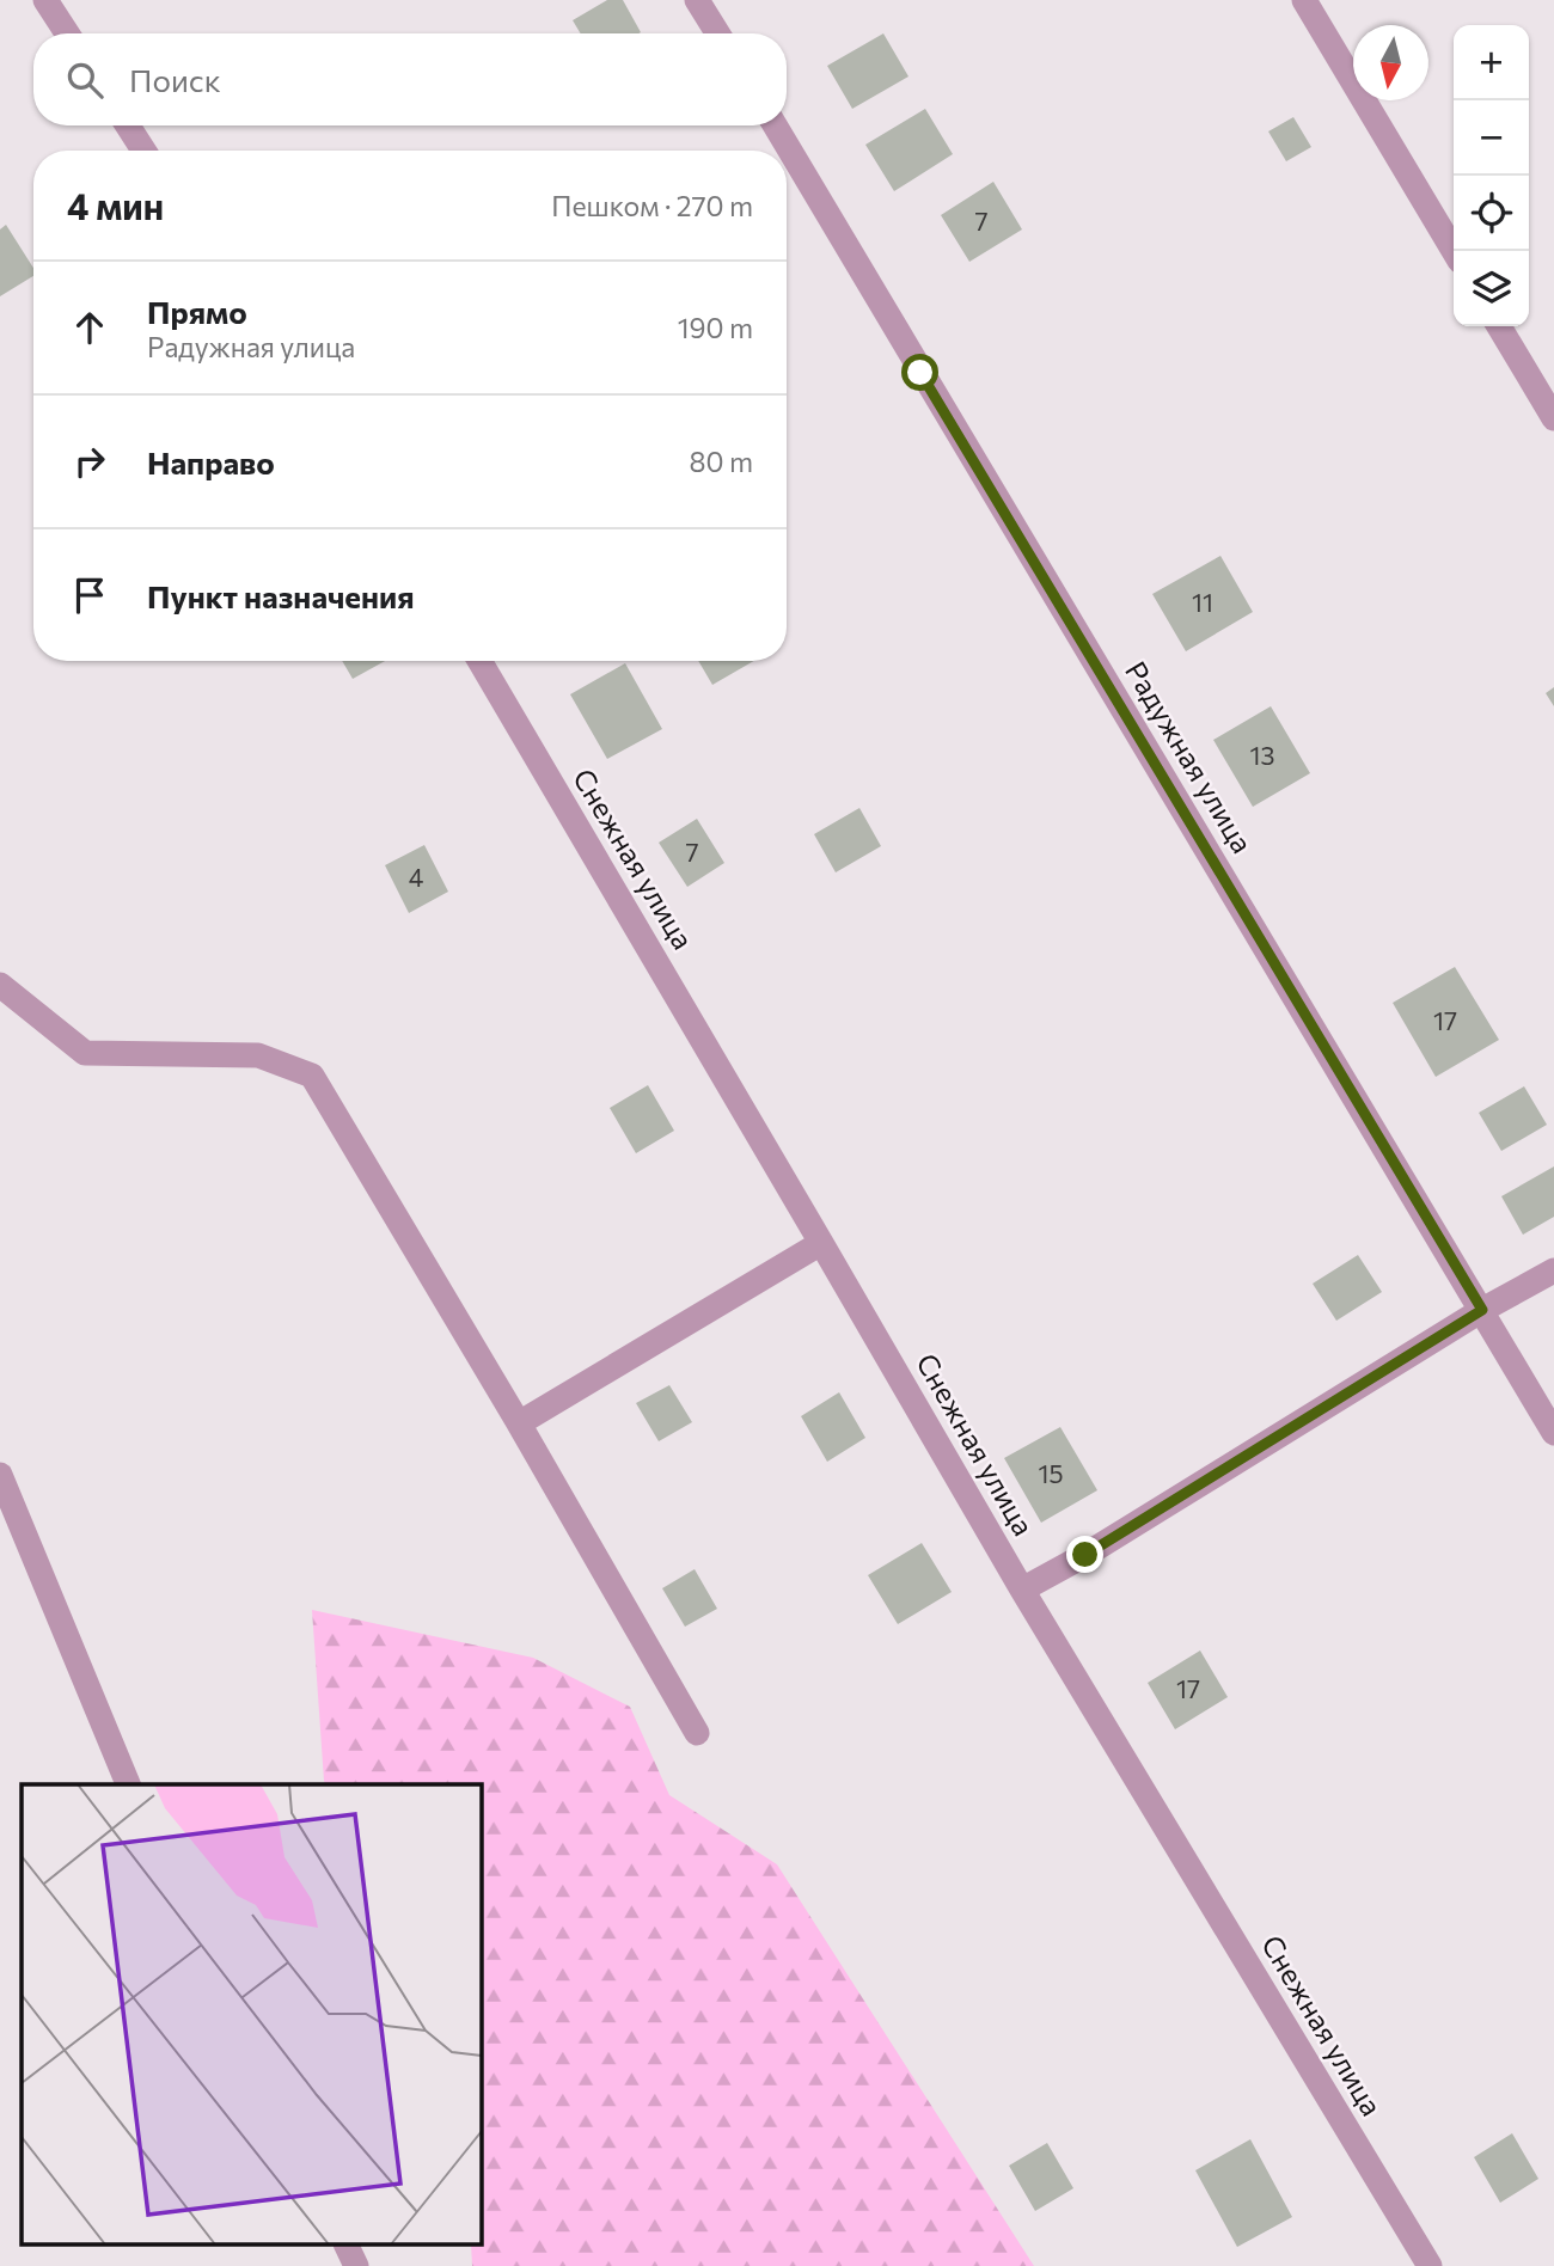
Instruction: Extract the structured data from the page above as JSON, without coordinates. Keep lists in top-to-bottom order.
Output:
{
  "streets": {
    "street": ["Радужная улица", "Снежная улица"]
  },
  "house_numbers": [
    "7",
    "11",
    "13",
    "7",
    "4",
    "17",
    "15",
    "17"
  ],
  "north": "bottom",
  "page": {
    "map_buttons": ["+", "−"],
    "search": "Поиск",
    "heading": ["4 мин", "Пешком · 270 m"],
    "list": [
      ["Прямо", "Радужная улица", "190 m"],
      ["Направо", "80 m"],
      "Пункт назначения"
    ]
  }
}
